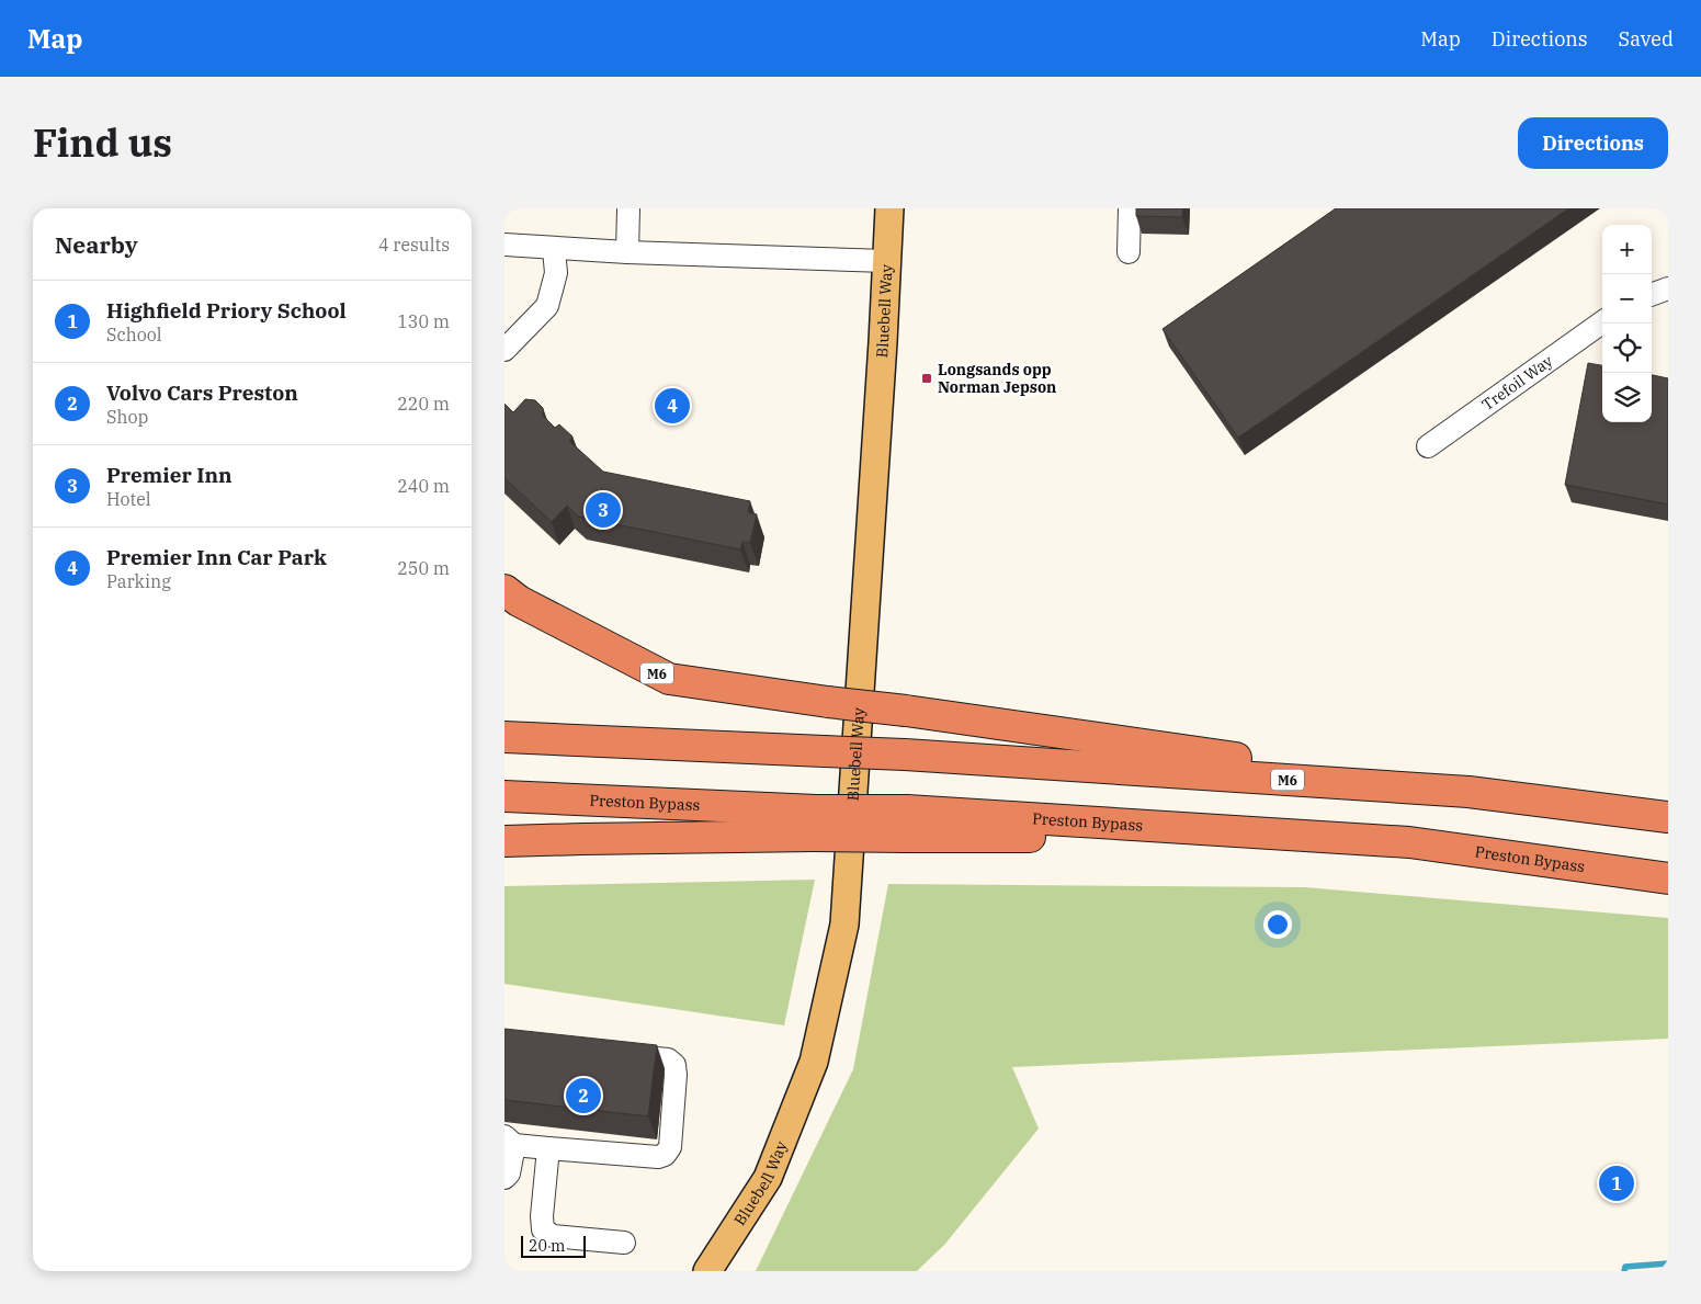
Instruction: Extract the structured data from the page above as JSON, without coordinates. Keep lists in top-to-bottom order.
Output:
{
  "streets": {
    "highway": ["M6", "Preston Bypass"],
    "main road": ["Bluebell Way"],
    "street": ["Trefoil Way"]
  },
  "places": {
    "transit": ["Longsands opp Norman Jepson"]
  },
  "scale_bar": "20 m",
  "page": {
    "header": "Map",
    "nav": ["Map", "Directions", "Saved"],
    "title": "Find us",
    "buttons": "Directions",
    "heading": ["Nearby", "4 results"],
    "map_buttons": ["+", "−"],
    "list": [
      {
        "mark": "1",
        "name": "Highfield Priory School",
        "note": "School",
        "value": "130 m"
      },
      {
        "mark": "2",
        "name": "Volvo Cars Preston",
        "note": "Shop",
        "value": "220 m"
      },
      {
        "mark": "3",
        "name": "Premier Inn",
        "note": "Hotel",
        "value": "240 m"
      },
      {
        "mark": "4",
        "name": "Premier Inn Car Park",
        "note": "Parking",
        "value": "250 m"
      }
    ],
    "pins": [
      "4",
      "3",
      "2",
      "1"
    ],
    "scale": "20 m"
  }
}
